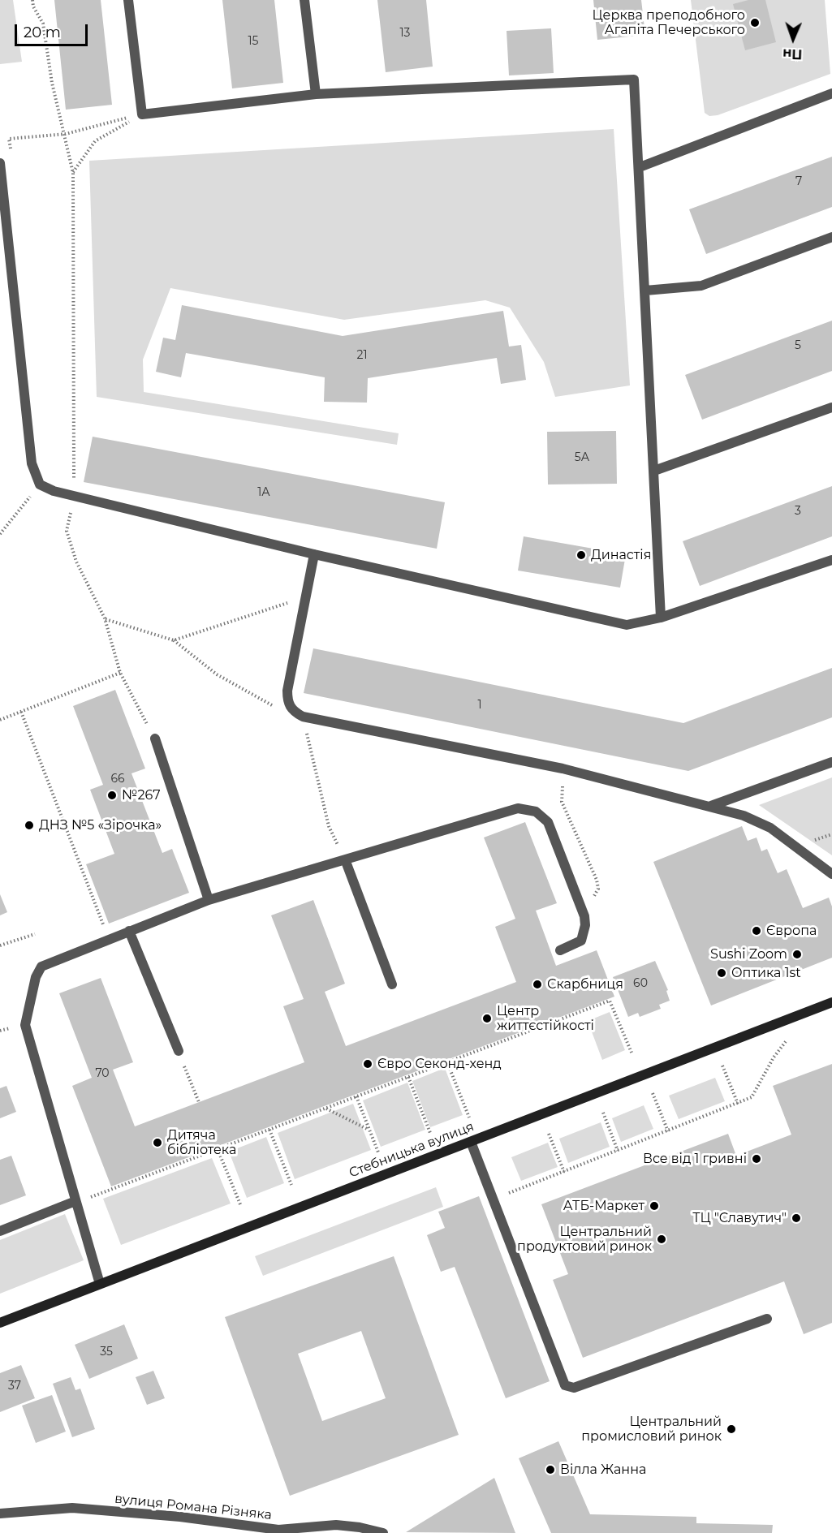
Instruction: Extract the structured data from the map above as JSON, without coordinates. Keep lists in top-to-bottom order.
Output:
{
  "streets": {
    "street": ["Стебницька вулиця"],
    "lane": ["вулиця Романа Різняка"]
  },
  "places": [
    "Церква преподобного Агапіта Печерського",
    "Династія",
    "№267",
    "ДНЗ №5 «Зірочка»",
    "Європа",
    "Sushi Zoom",
    "Оптика 1st",
    "Скарбниця",
    "Центр життєстійкості",
    "Євро Секонд-хенд",
    "Дитяча бібліотека",
    "Все від 1 гривні",
    "АТБ-Маркет",
    "ТЦ \"Славутич\"",
    "Центральний продуктовий ринок",
    "Центральний промисловий ринок",
    "Вілла Жанна"
  ],
  "house_numbers": [
    "13",
    "15",
    "7",
    "5",
    "21",
    "5А",
    "1А",
    "3",
    "1",
    "66",
    "60",
    "70",
    "35",
    "37"
  ],
  "scale_bar": "20 m",
  "north": "bottom"
}
